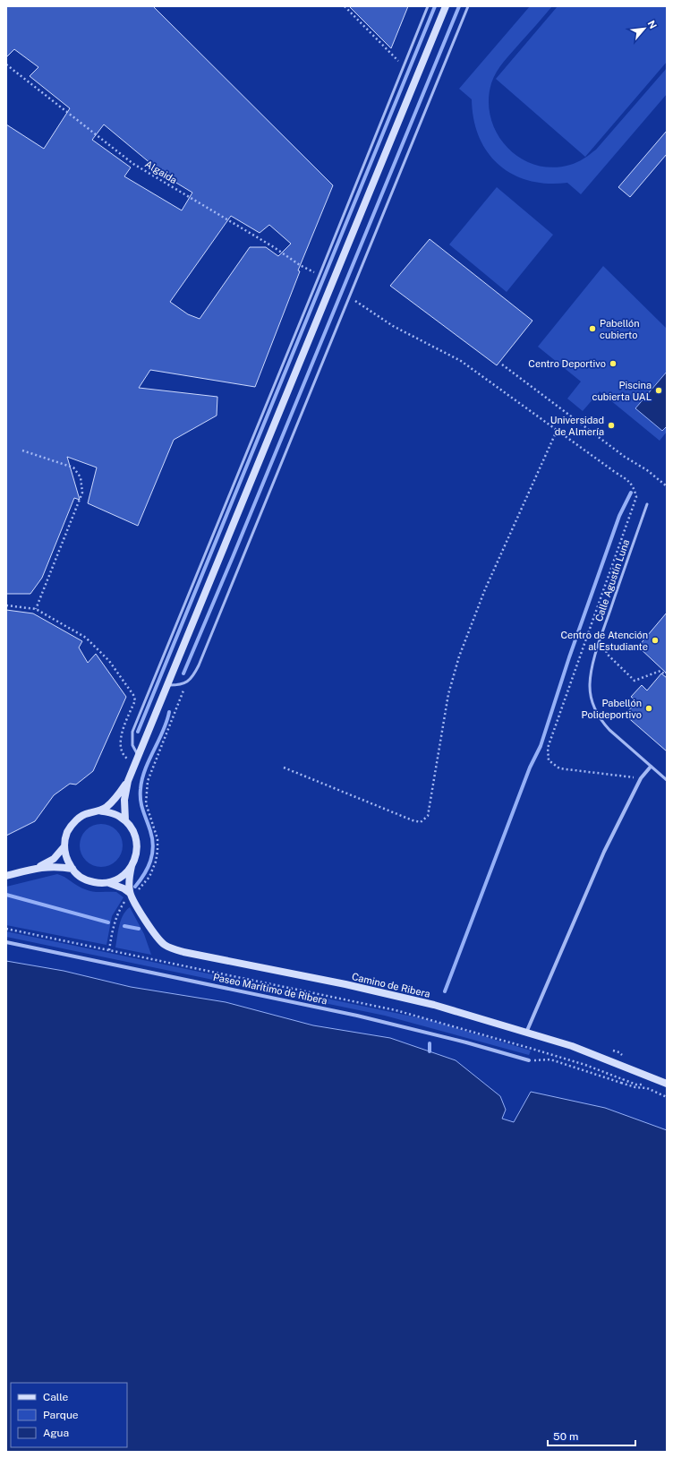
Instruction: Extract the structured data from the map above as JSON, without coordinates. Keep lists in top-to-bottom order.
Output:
{
  "streets": {
    "main road": ["Camino de Ribera"],
    "street": ["Paseo Marítimo de Ribera"],
    "lane": ["Calle Agustín Luna"],
    "path": ["Algaida"]
  },
  "places": [
    "Pabellón cubierto",
    "Centro Deportivo",
    "Piscina cubierta UAL",
    "Universidad de Almería",
    "Centro de Atención al Estudiante",
    "Pabellón Polideportivo"
  ],
  "legend": ["Calle", "Parque", "Agua"],
  "scale_bar": "50 m",
  "north": "top right"
}
